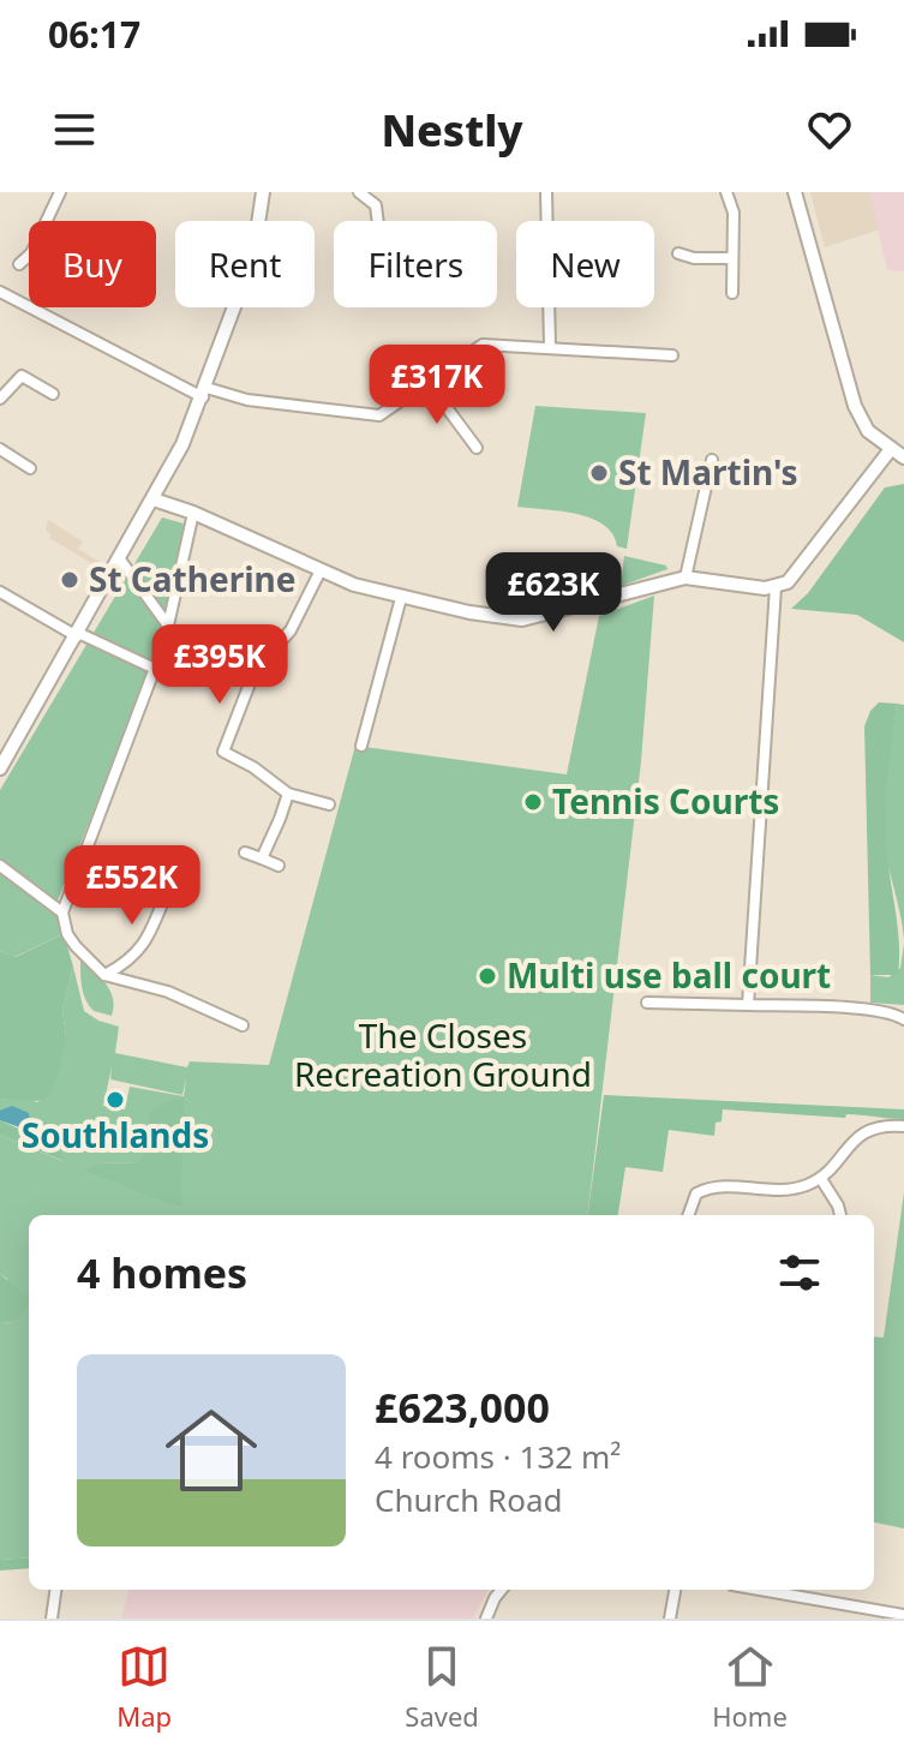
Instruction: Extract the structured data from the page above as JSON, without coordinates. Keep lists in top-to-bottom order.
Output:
{
  "parks": ["The Closes Recreation Ground"],
  "places": [
    "St Martin's",
    "St Catherine",
    "Tennis Courts",
    "Multi use ball court",
    "Southlands"
  ],
  "page": {
    "status": "06:17",
    "header": "Nestly",
    "chip": [
      "Buy",
      "Rent",
      "Filters",
      "New"
    ],
    "price": [
      "£317K",
      "£623K",
      "£395K",
      "£552K"
    ],
    "heading": "4 homes",
    "list": [
      {
        "name": "£623,000",
        "note": "4 rooms · 132 m² · Church Road"
      }
    ],
    "tabs": ["Map", "Saved", "Home"]
  }
}
